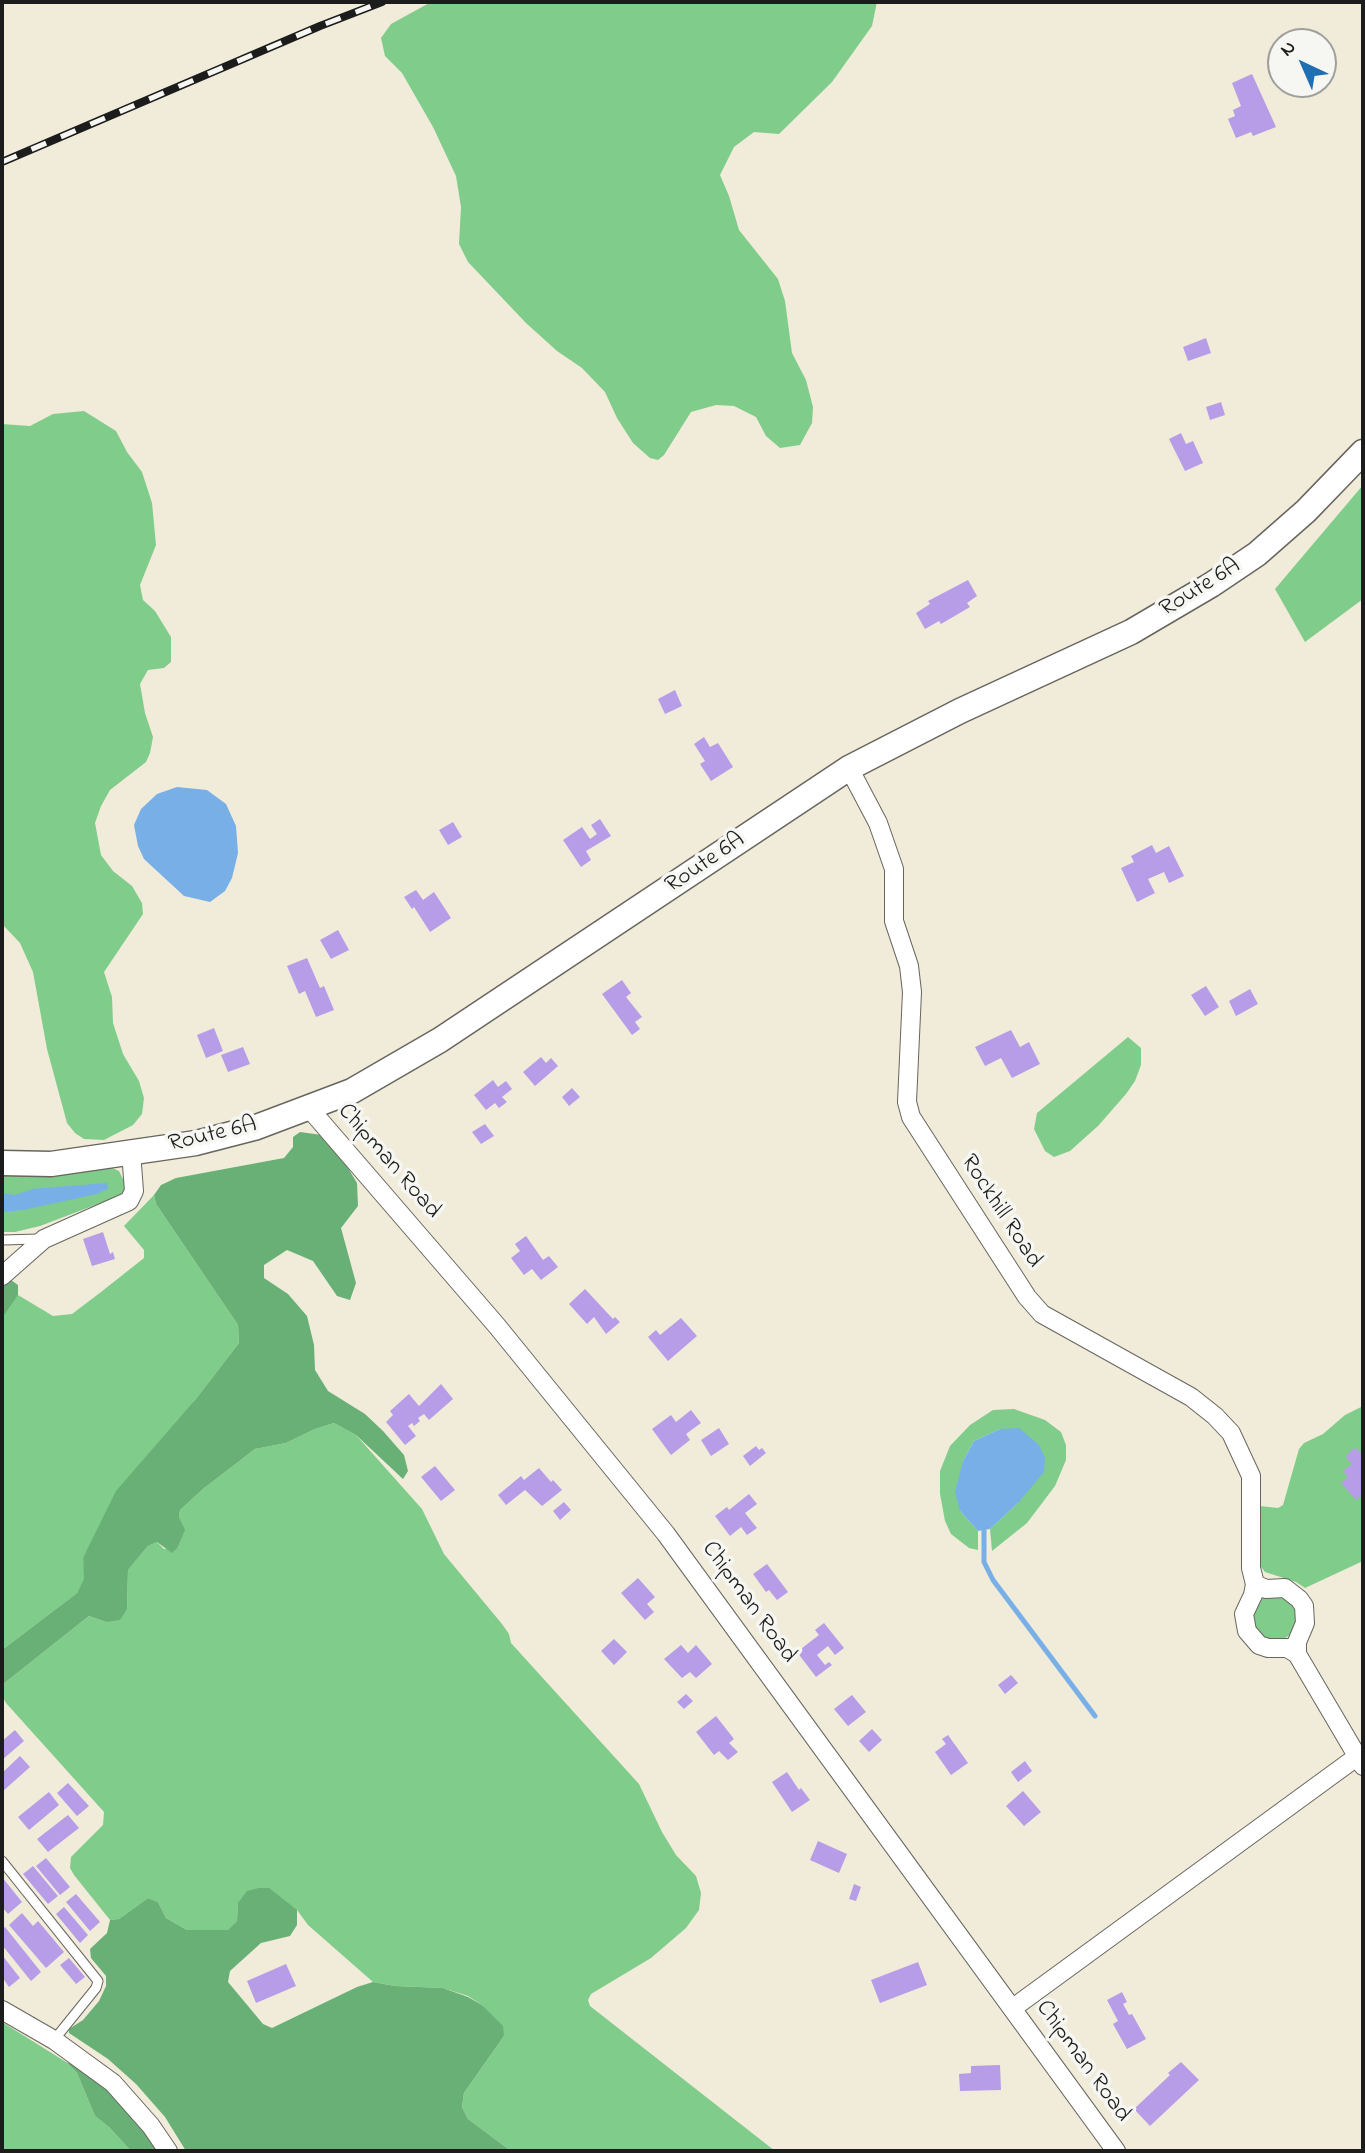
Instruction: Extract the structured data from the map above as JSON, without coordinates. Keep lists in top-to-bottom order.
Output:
{
  "streets": {
    "main road": ["Route 6A"],
    "street": ["Chipman Road", "Rockhill Road"]
  },
  "crossings": [
    ["Route 6A", "Chipman Road"],
    ["Route 6A", "Rockhill Road"]
  ],
  "north": "top left"
}
